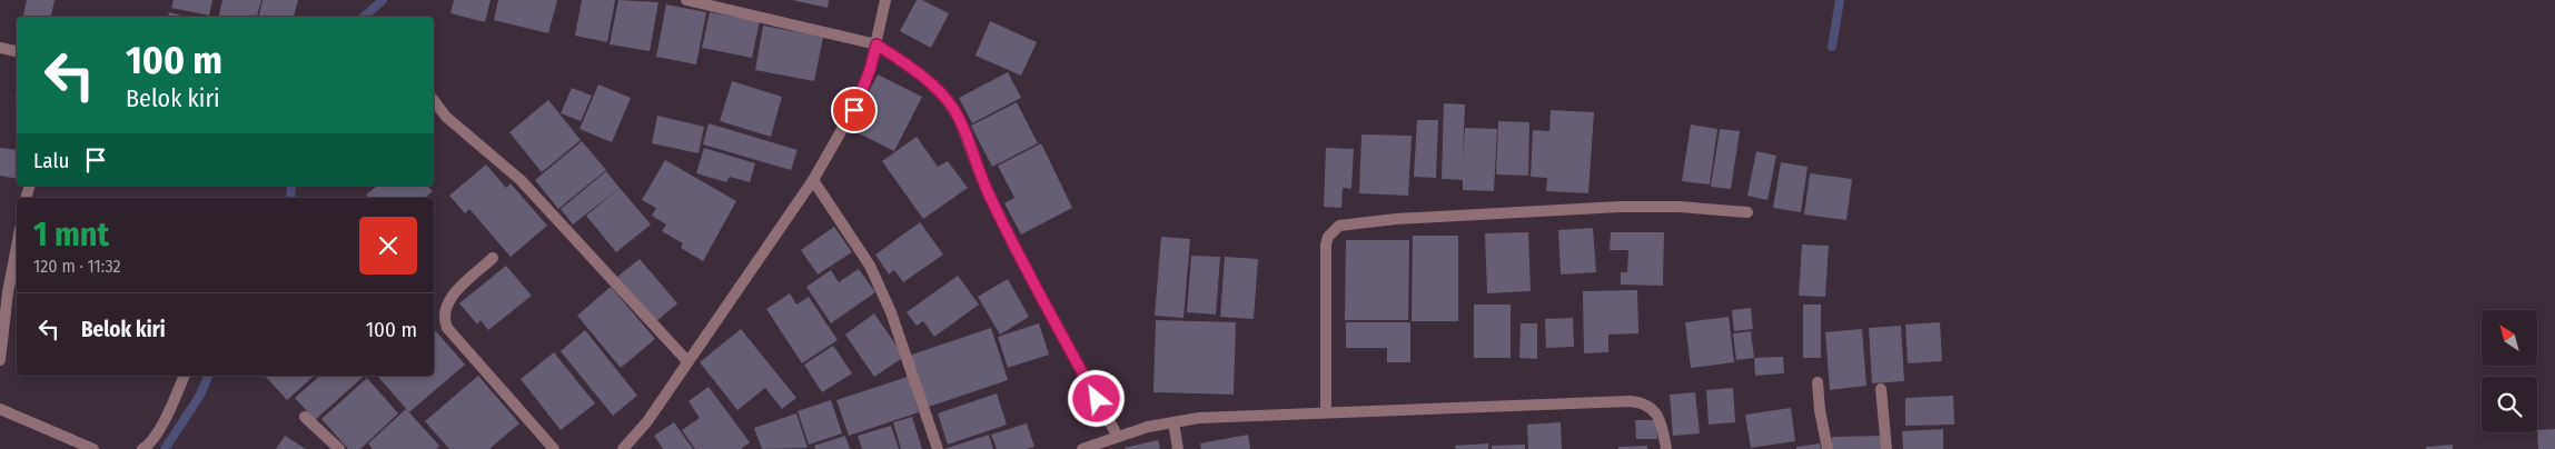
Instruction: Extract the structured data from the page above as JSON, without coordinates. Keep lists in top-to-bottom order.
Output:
{
  "north": "top left",
  "page": {
    "turn": ["100 m", "Belok kiri"],
    "then": "Lalu",
    "heading": ["1 mnt", "120 m · 11:32"],
    "list": [
      {
        "name": "Belok kiri",
        "value": "100 m"
      }
    ]
  }
}
